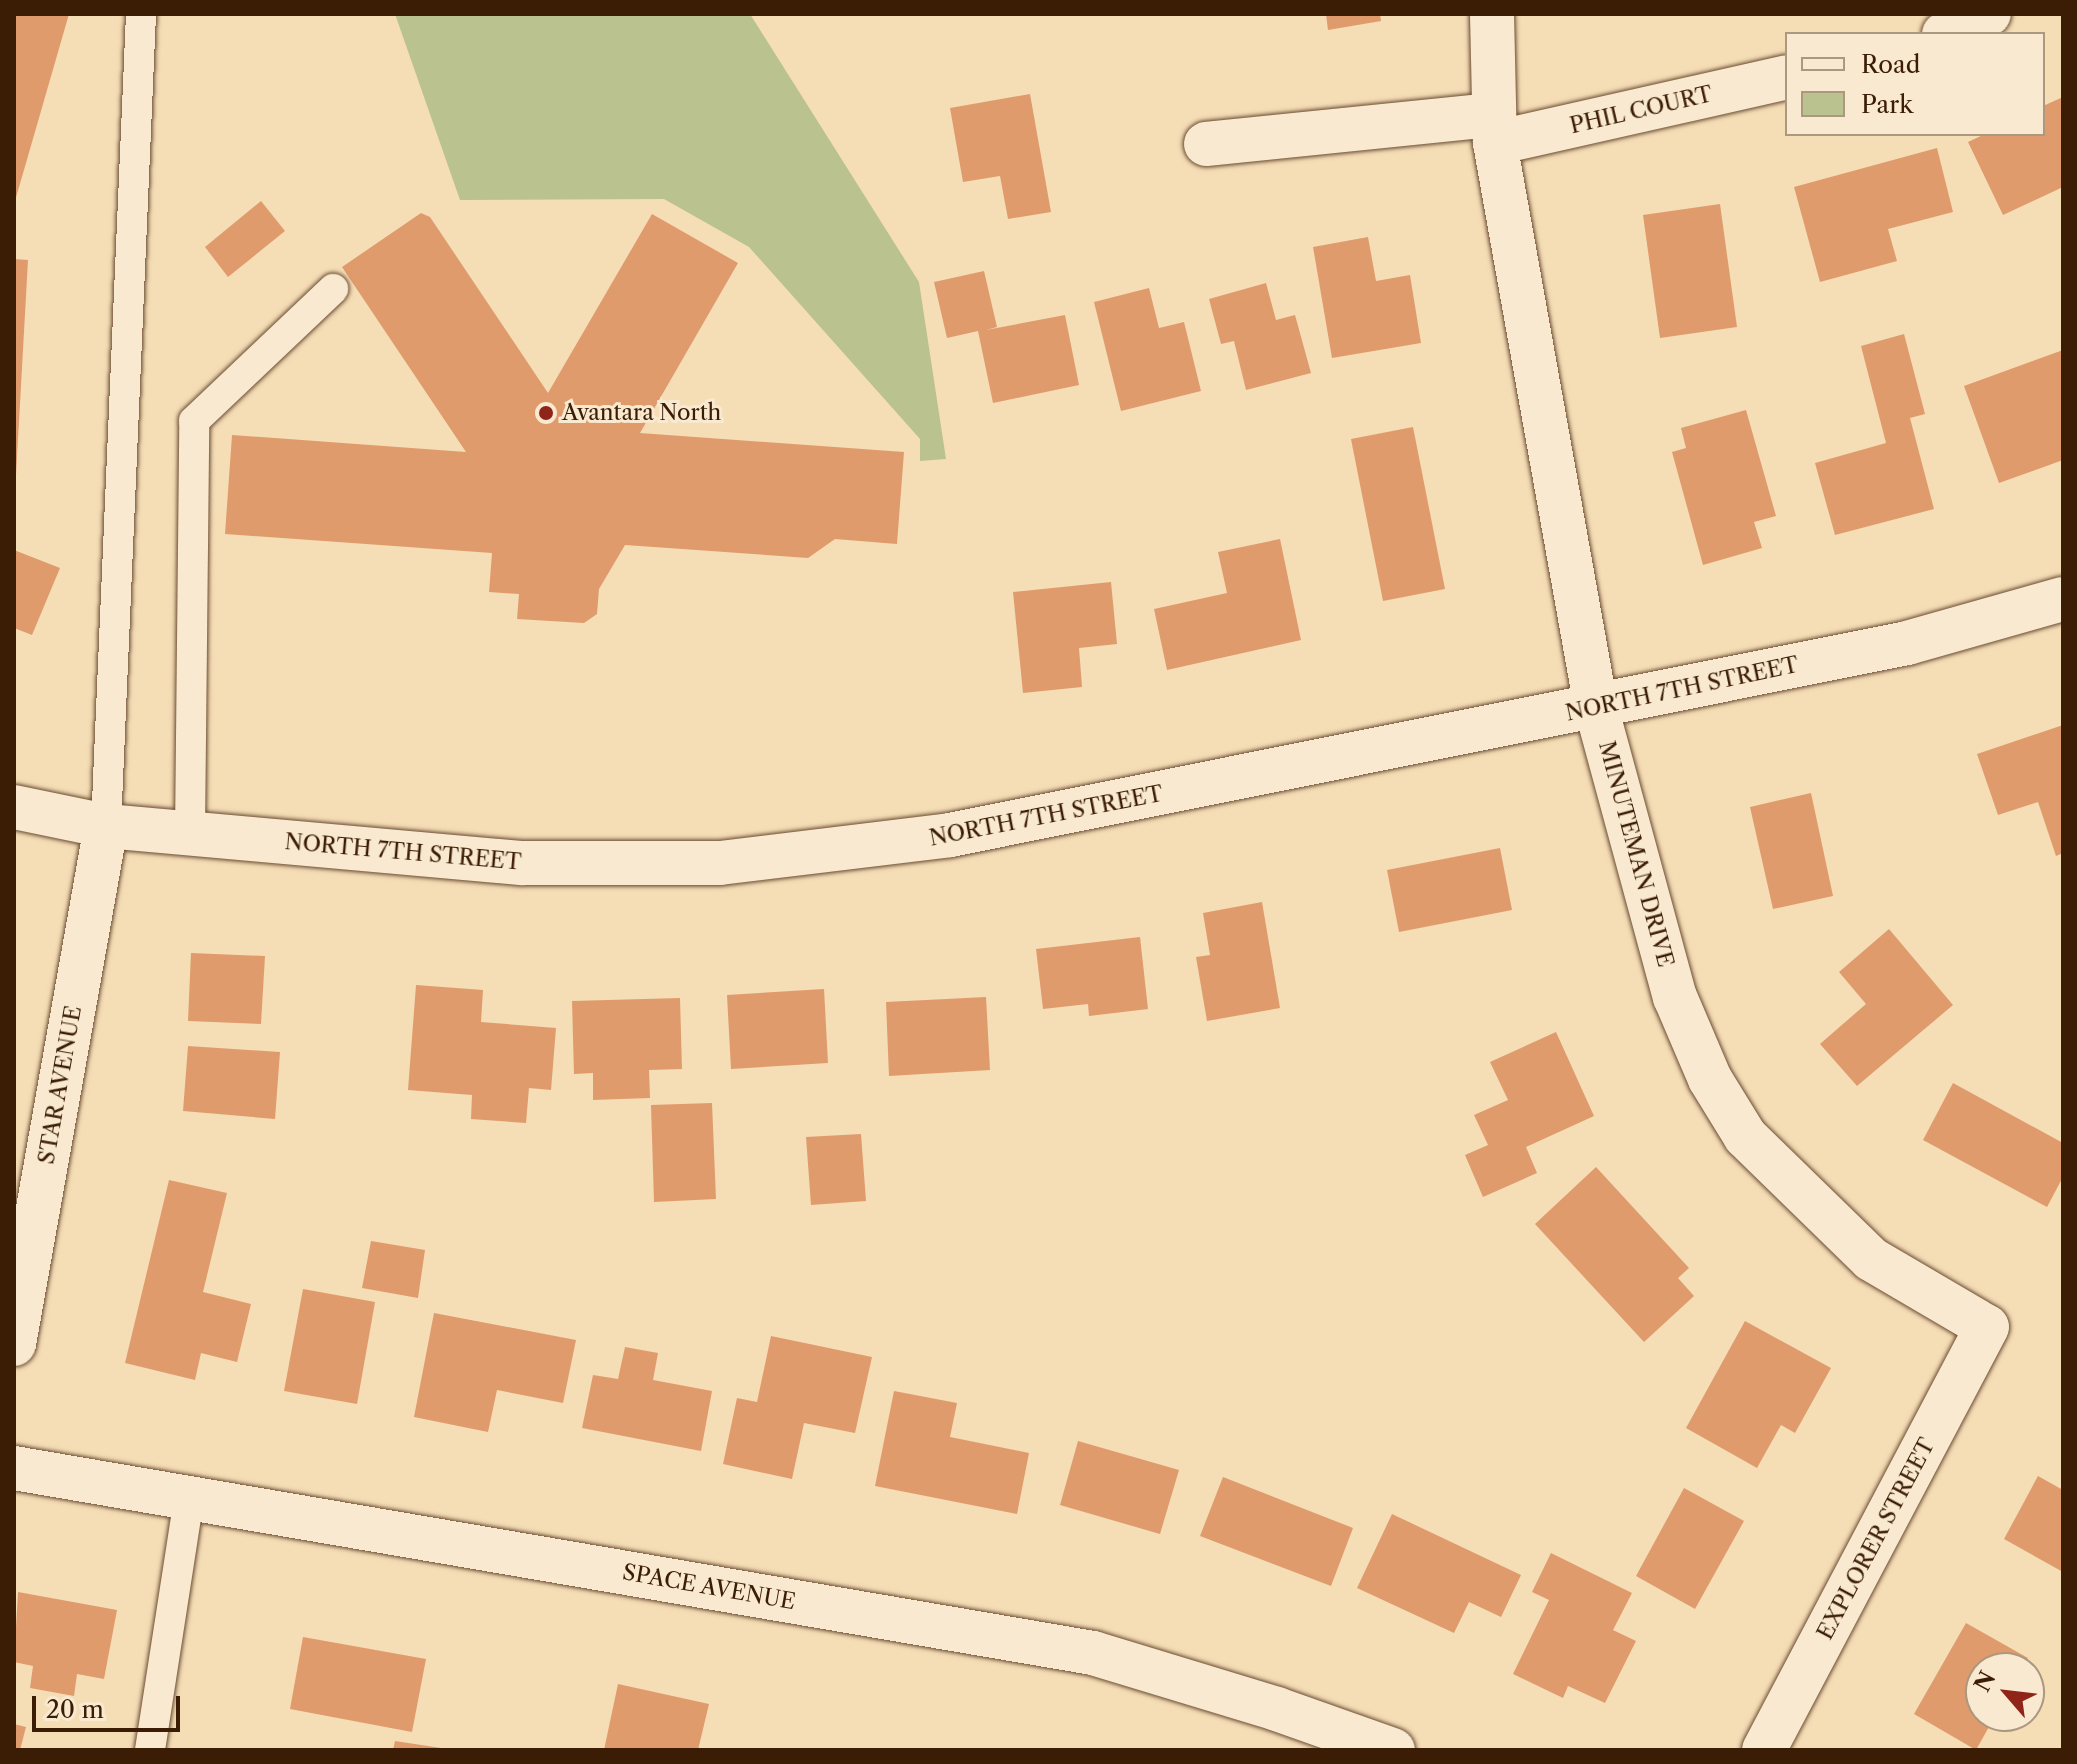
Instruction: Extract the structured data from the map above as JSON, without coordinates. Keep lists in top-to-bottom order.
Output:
{
  "streets": {
    "street": [
      "PHIL COURT",
      "NORTH 7TH STREET",
      "MINUTEMAN DRIVE",
      "STAR AVENUE",
      "EXPLORER STREET",
      "SPACE AVENUE"
    ]
  },
  "crossings": [
    ["PHIL COURT", "MINUTEMAN DRIVE"],
    ["NORTH 7TH STREET", "MINUTEMAN DRIVE"],
    ["NORTH 7TH STREET", "STAR AVENUE"],
    ["MINUTEMAN DRIVE", "EXPLORER STREET"]
  ],
  "places": ["Avantara North"],
  "legend": ["Road", "Park"],
  "scale_bar": "20 m",
  "north": "top left"
}
